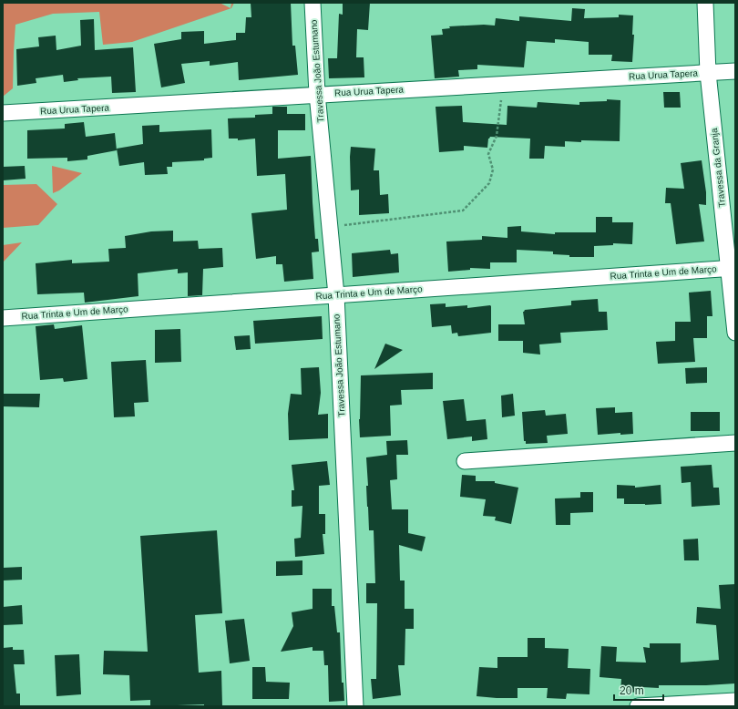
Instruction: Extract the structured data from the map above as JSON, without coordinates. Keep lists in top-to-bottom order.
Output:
{
  "streets": {
    "street": [
      "Travessa João Estumano",
      "Rua Urua Tapera",
      "Travessa da Granja",
      "Rua Trinta e Um de Março"
    ]
  },
  "crossings": [
    ["Travessa João Estumano", "Rua Urua Tapera"],
    ["Travessa João Estumano", "Rua Trinta e Um de Março"],
    ["Rua Urua Tapera", "Travessa da Granja"],
    ["Travessa da Granja", "Rua Trinta e Um de Março"]
  ],
  "scale_bar": "20 m"
}
